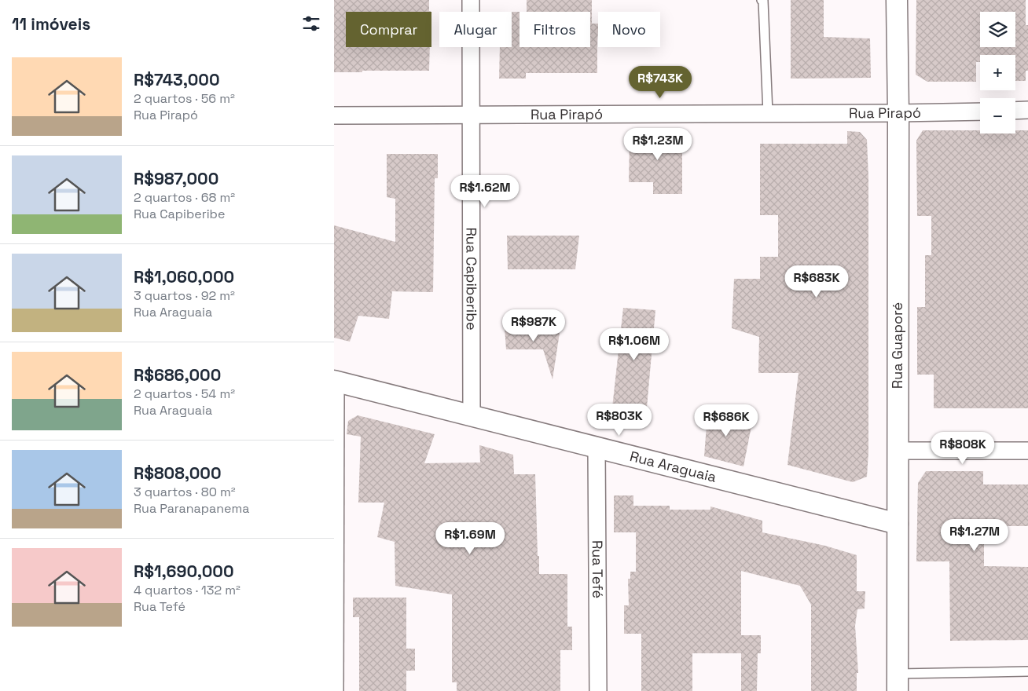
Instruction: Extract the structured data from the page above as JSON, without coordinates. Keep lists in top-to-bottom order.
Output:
{
  "streets": {
    "street": [
      "Rua Pirapó",
      "Rua Capiberibe",
      "Rua Guaporé",
      "Rua Araguaia",
      "Rua Tefé"
    ]
  },
  "crossings": [
    ["Rua Pirapó", "Rua Capiberibe"],
    ["Rua Pirapó", "Rua Guaporé"],
    ["Rua Capiberibe", "Rua Araguaia"],
    ["Rua Guaporé", "Rua Araguaia"],
    ["Rua Araguaia", "Rua Tefé"]
  ],
  "page": {
    "heading": "11 imóveis",
    "map_buttons": ["+", "−"],
    "chip": [
      "Comprar",
      "Alugar",
      "Filtros",
      "Novo"
    ],
    "list": [
      {
        "name": "R$743,000",
        "note": "2 quartos · 56 m² · Rua Pirapó"
      },
      {
        "name": "R$987,000",
        "note": "2 quartos · 68 m² · Rua Capiberibe"
      },
      {
        "name": "R$1,060,000",
        "note": "3 quartos · 92 m² · Rua Araguaia"
      },
      {
        "name": "R$686,000",
        "note": "2 quartos · 54 m² · Rua Araguaia"
      },
      {
        "name": "R$808,000",
        "note": "3 quartos · 80 m² · Rua Paranapanema"
      },
      {
        "name": "R$1,690,000",
        "note": "4 quartos · 132 m² · Rua Tefé"
      }
    ],
    "price": [
      "R$743K",
      "R$1.23M",
      "R$1.62M",
      "R$683K",
      "R$987K",
      "R$1.06M",
      "R$803K",
      "R$686K",
      "R$808K",
      "R$1.27M",
      "R$1.69M"
    ]
  }
}
